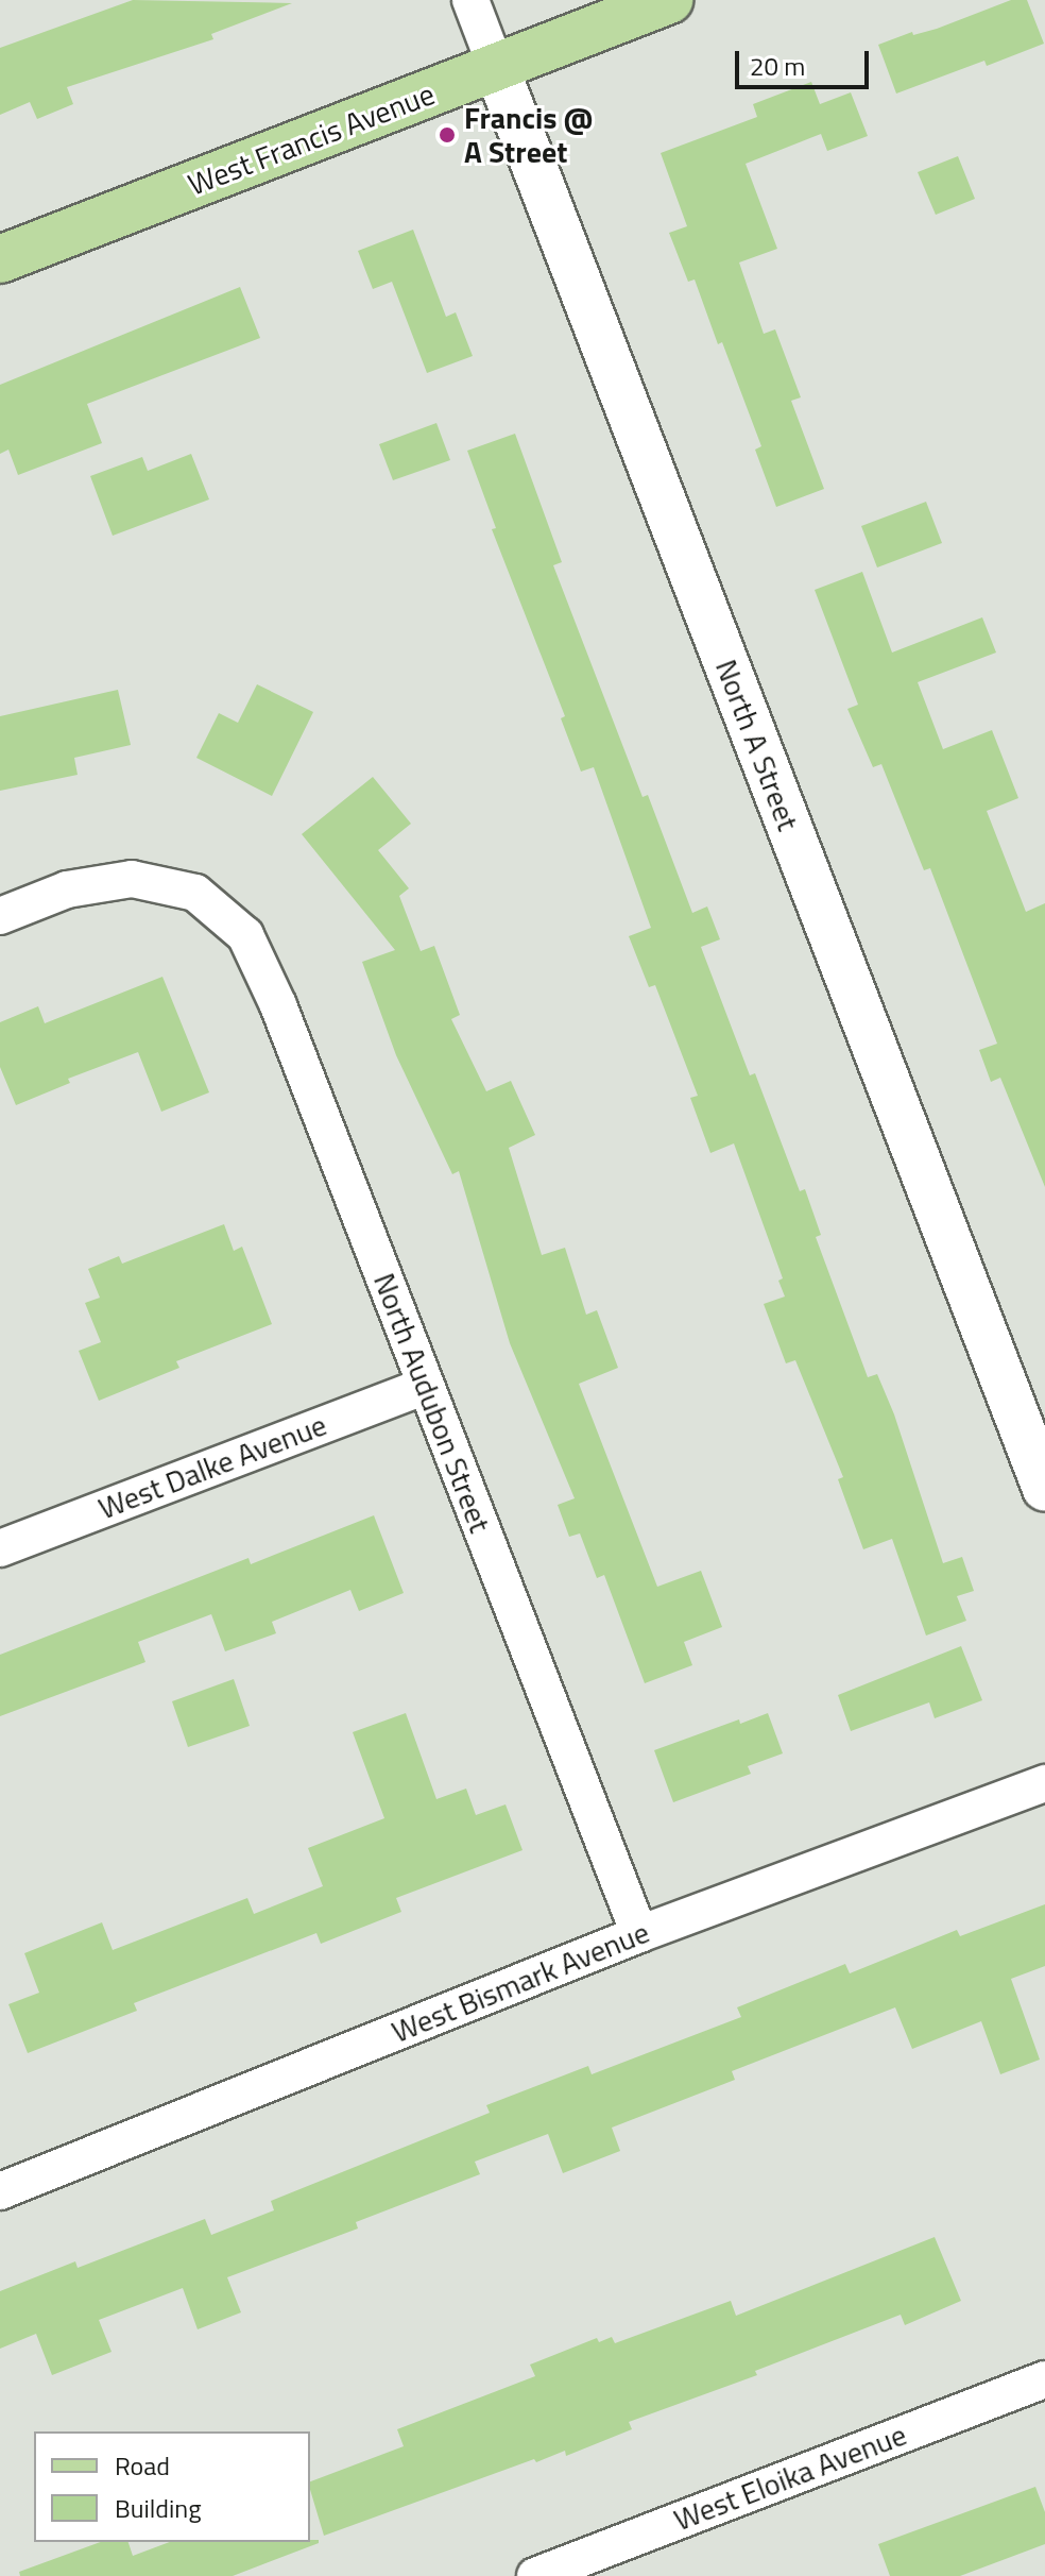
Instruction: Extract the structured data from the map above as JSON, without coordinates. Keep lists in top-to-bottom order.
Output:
{
  "streets": {
    "main road": ["West Francis Avenue"],
    "street": [
      "North A Street",
      "North Audubon Street",
      "West Dalke Avenue",
      "West Bismark Avenue",
      "West Eloika Avenue"
    ]
  },
  "crossings": [
    ["West Francis Avenue", "North A Street"],
    ["North Audubon Street", "West Dalke Avenue"],
    ["North Audubon Street", "West Bismark Avenue"]
  ],
  "places": ["Francis @ A Street"],
  "legend": ["Road", "Building"],
  "scale_bar": "20 m"
}
